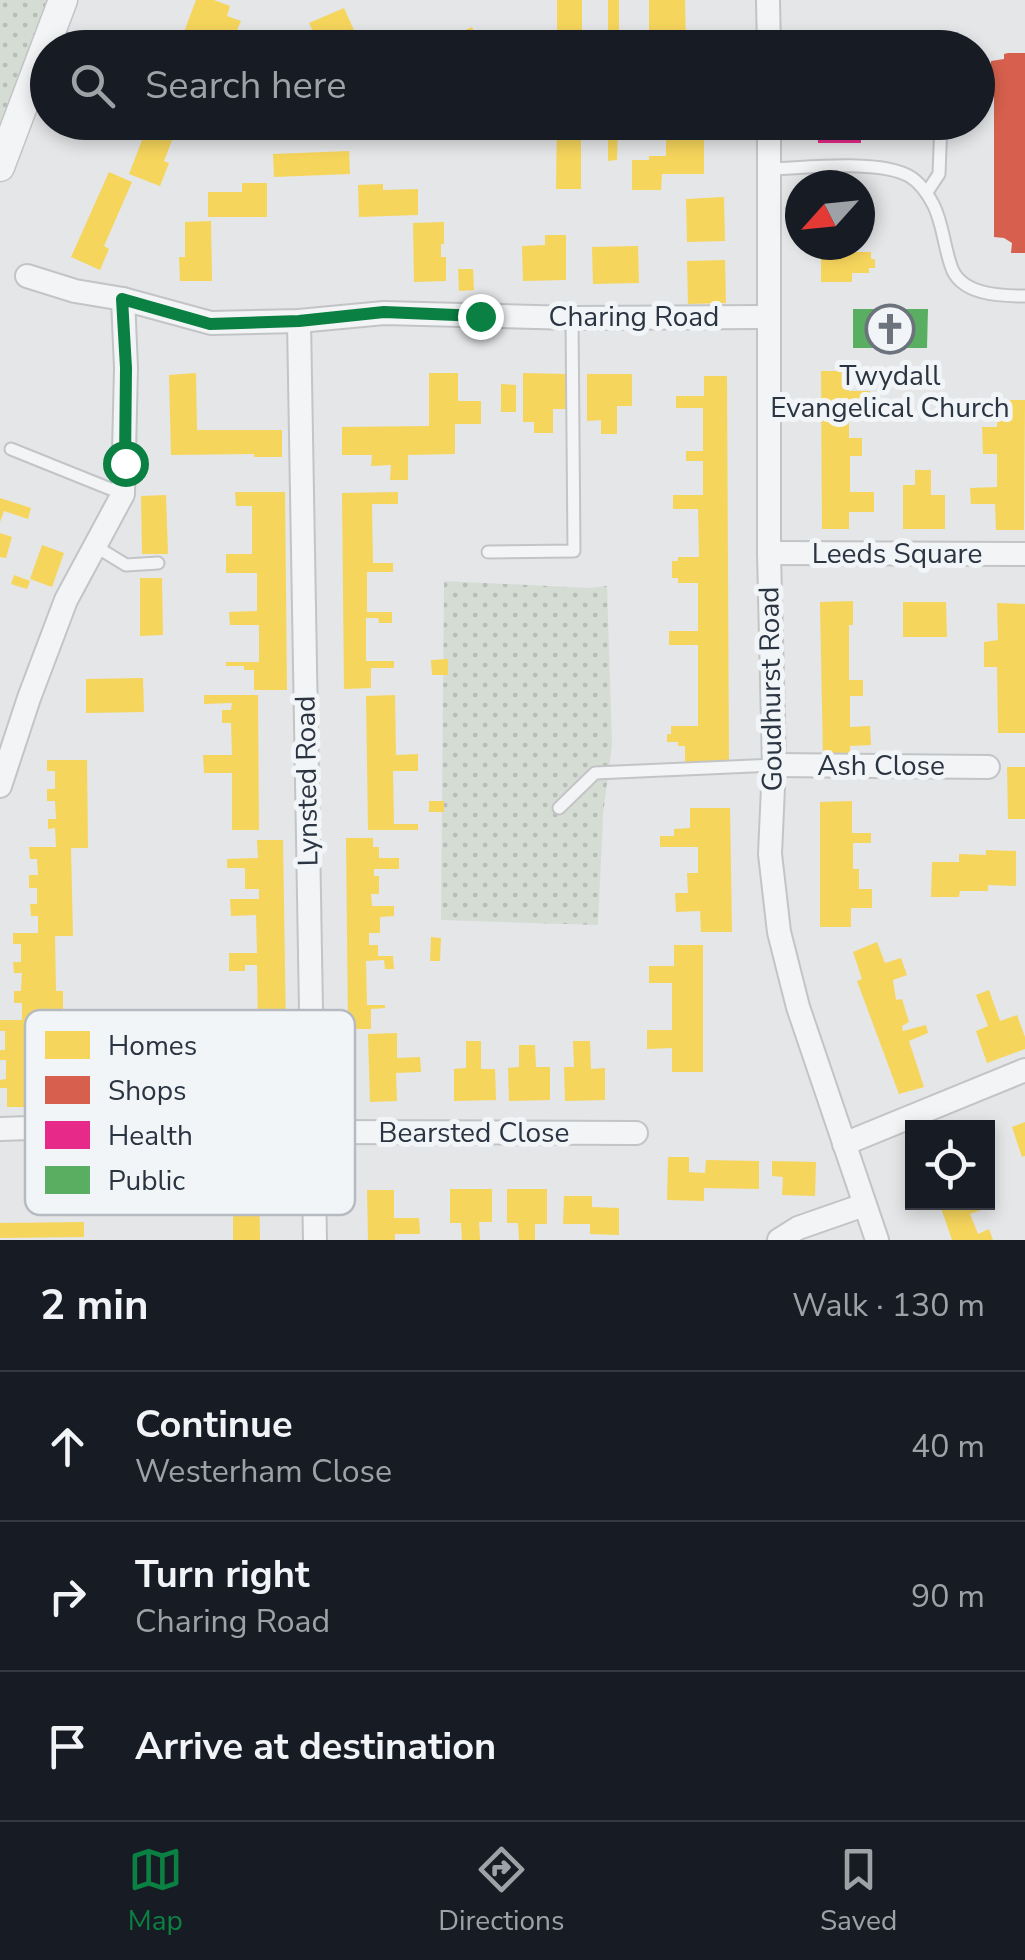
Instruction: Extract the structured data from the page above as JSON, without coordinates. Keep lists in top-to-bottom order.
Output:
{
  "streets": {
    "street": [
      "Charing Road",
      "Leeds Square",
      "Goudhurst Road",
      "Ash Close",
      "Lynsted Road",
      "Bearsted Close"
    ]
  },
  "crossings": [
    ["Charing Road", "Goudhurst Road"],
    ["Charing Road", "Lynsted Road"],
    ["Leeds Square", "Goudhurst Road"],
    ["Goudhurst Road", "Ash Close"]
  ],
  "places": {
    "church": ["Twydall Evangelical Church"]
  },
  "legend": [
    "Homes",
    "Shops",
    "Health",
    "Public"
  ],
  "north": "bottom left",
  "page": {
    "search": "Search here",
    "heading": ["2 min", "Walk · 130 m"],
    "list": [
      ["Continue", "Westerham Close", "40 m"],
      ["Turn right", "Charing Road", "90 m"],
      "Arrive at destination"
    ],
    "nav": ["Map", "Directions", "Saved"]
  }
}
